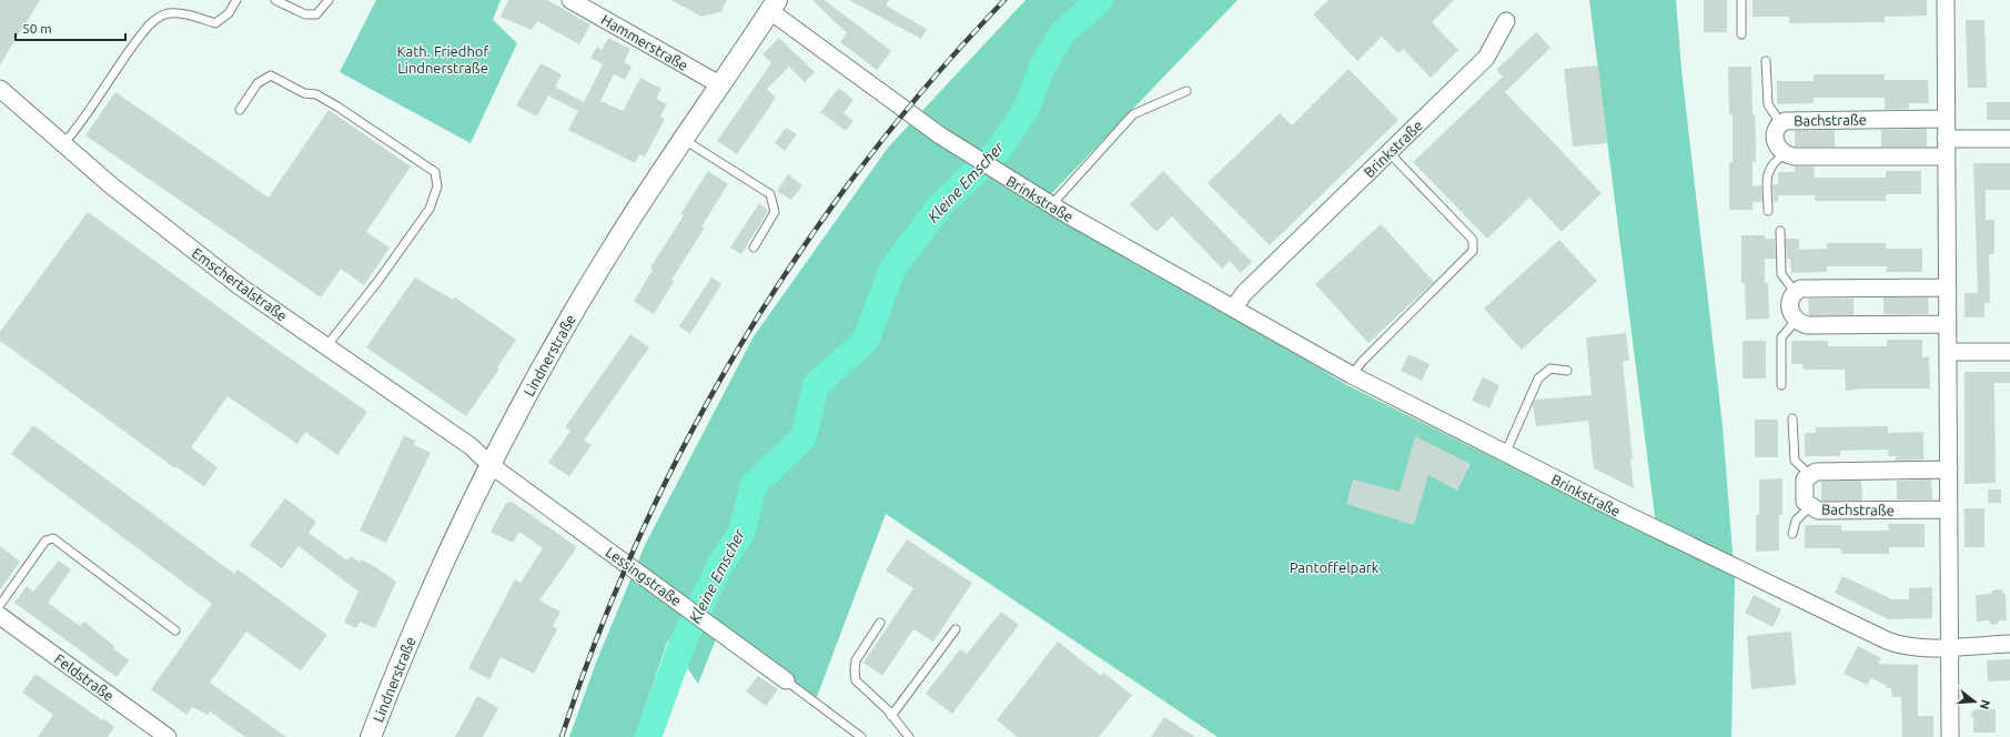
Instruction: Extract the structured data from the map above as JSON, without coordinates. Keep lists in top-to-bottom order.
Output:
{
  "streets": {
    "street": [
      "Hammerstraße",
      "Bachstraße",
      "Brinkstraße",
      "Emschertalstraße",
      "Lindnerstraße",
      "Lessingstraße",
      "Feldstraße"
    ]
  },
  "crossings": [
    ["Hammerstraße", "Lindnerstraße"],
    ["Brinkstraße", "Lindnerstraße"],
    ["Emschertalstraße", "Lindnerstraße"],
    ["Emschertalstraße", "Lessingstraße"],
    ["Lindnerstraße", "Lessingstraße"]
  ],
  "water": ["Kleine Emscher"],
  "parks": ["Kath. Friedhof Lindnerstraße", "Pantoffelpark"],
  "scale_bar": "50 m",
  "north": "right"
}
